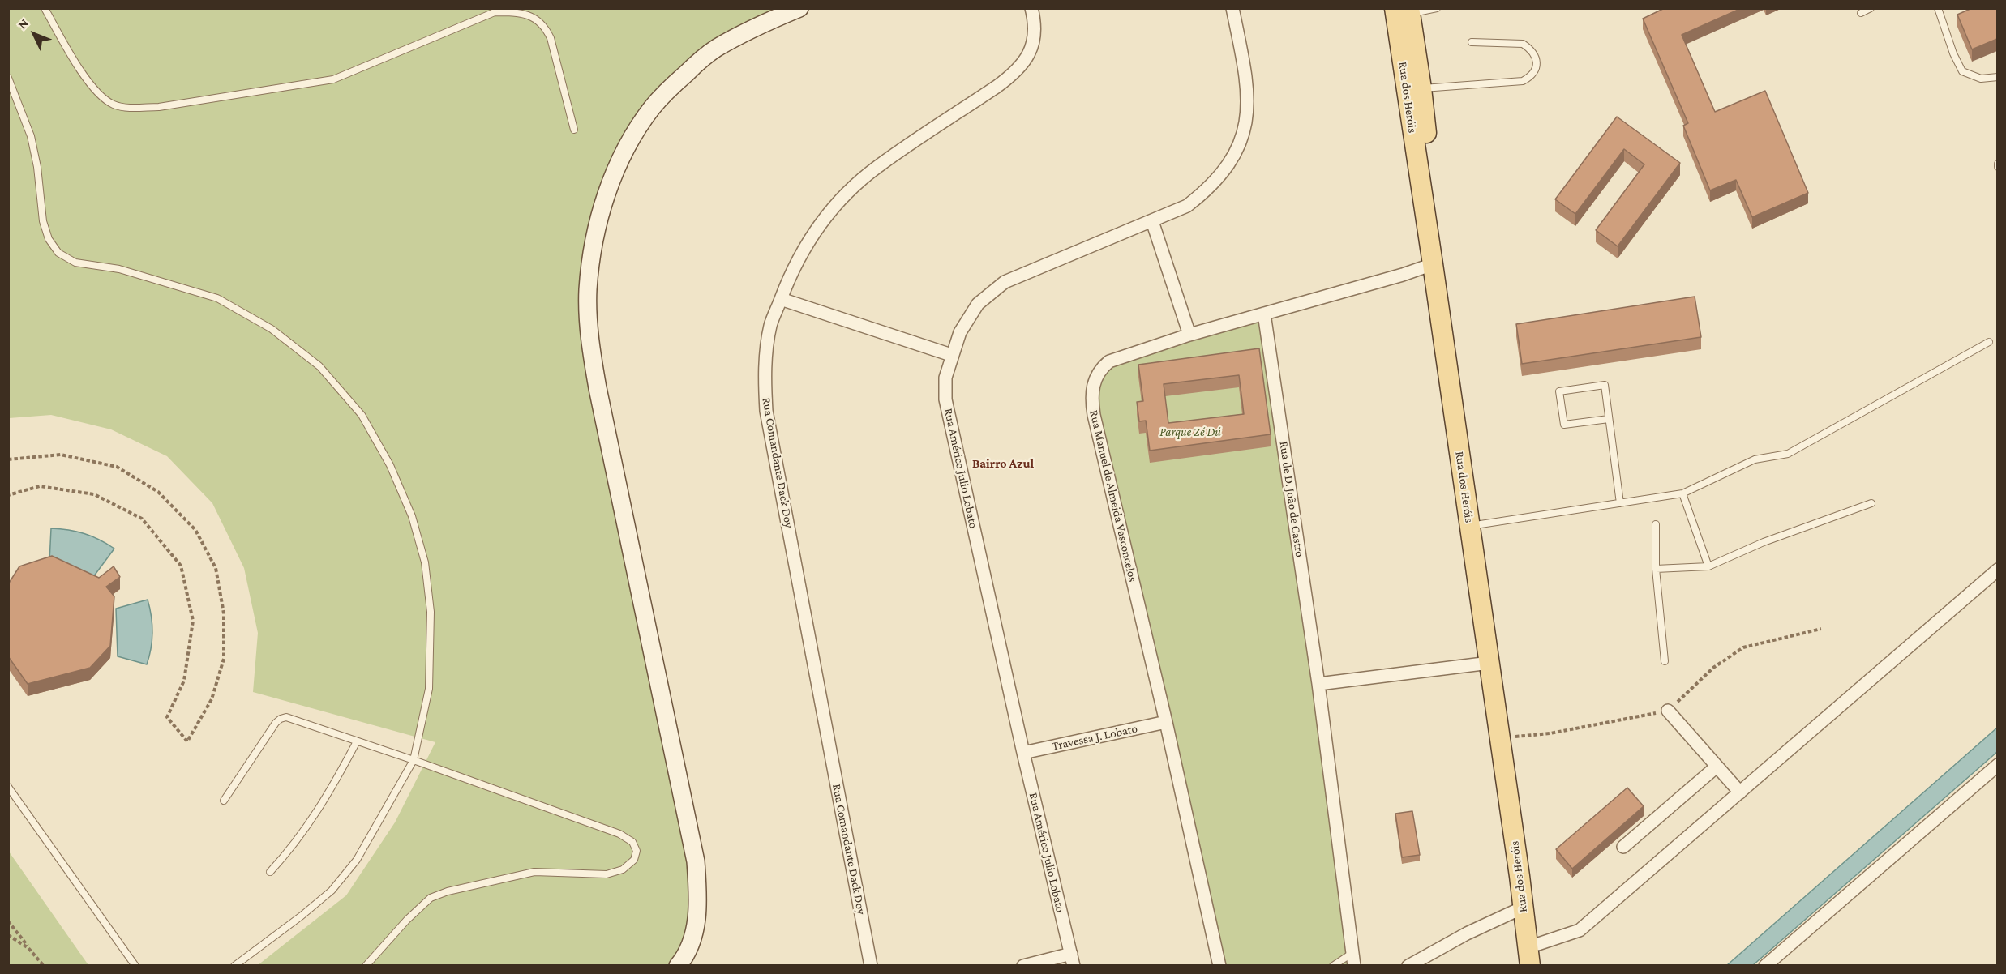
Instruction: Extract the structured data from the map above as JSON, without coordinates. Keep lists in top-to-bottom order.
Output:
{
  "streets": {
    "main road": ["Rua dos Heróis"],
    "street": [
      "Rua Comandante Dack Doy",
      "Rua Américo Julio Lobato",
      "Rua Manuel de Almeida Vasconcelos",
      "Rua de D. João de Castro",
      "Travessa J. Lobato"
    ]
  },
  "crossings": [
    ["Rua dos Heróis", "Rua Manuel de Almeida Vasconcelos"],
    ["Rua Américo Julio Lobato", "Travessa J. Lobato"],
    ["Rua Manuel de Almeida Vasconcelos", "Rua de D. João de Castro"],
    ["Rua Manuel de Almeida Vasconcelos", "Travessa J. Lobato"]
  ],
  "districts": ["Bairro Azul"],
  "parks": ["Parque Zé Dú"],
  "north": "top left"
}
